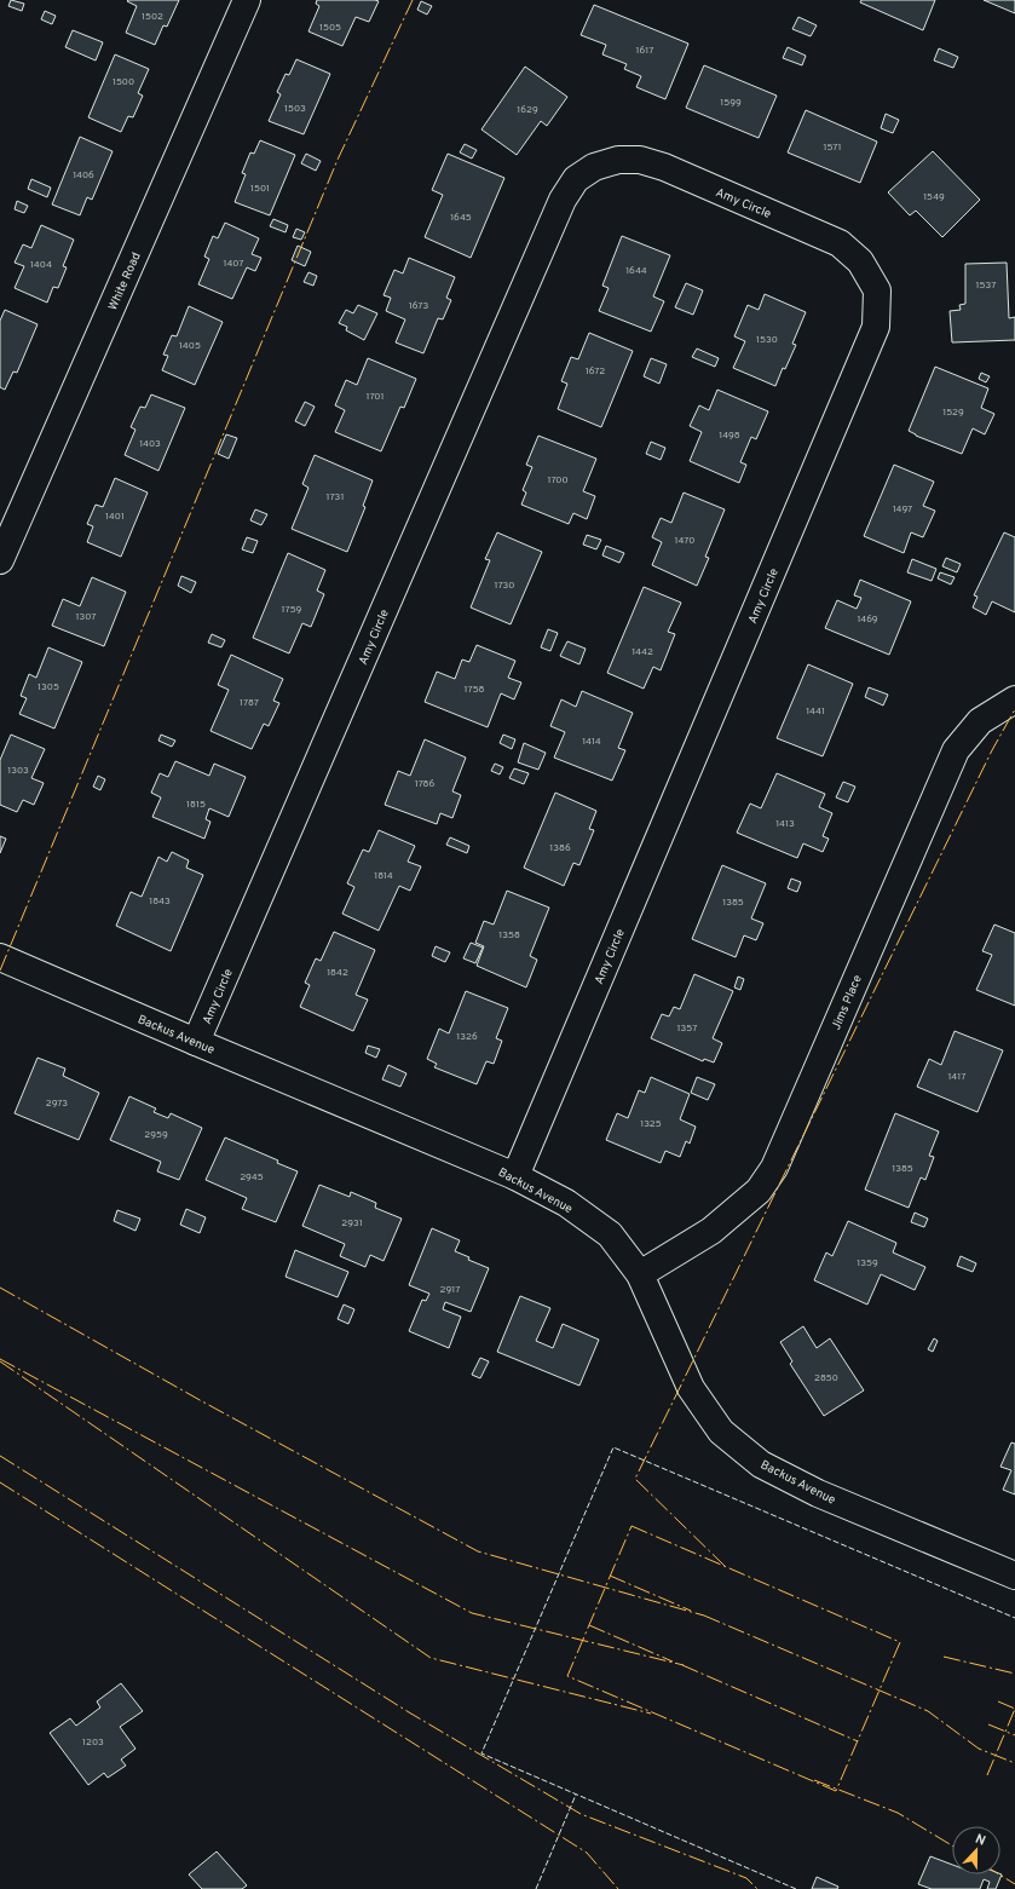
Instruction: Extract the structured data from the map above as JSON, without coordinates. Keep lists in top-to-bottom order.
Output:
{
  "streets": {
    "street": [
      "Amy Circle",
      "White Road",
      "Jims Place",
      "Backus Avenue"
    ]
  },
  "crossings": [
    ["Amy Circle", "Backus Avenue"],
    ["Jims Place", "Backus Avenue"]
  ],
  "house_numbers": [
    "1502",
    "1505",
    "1617",
    "1500",
    "1599",
    "1503",
    "1629",
    "1571",
    "1406",
    "1501",
    "1549",
    "1645",
    "1407",
    "1404",
    "1644",
    "1537",
    "1673",
    "1530",
    "1405",
    "1672",
    "1701",
    "1529",
    "1498",
    "1403",
    "1700",
    "1731",
    "1497",
    "1401",
    "1470",
    "1730",
    "1759",
    "1307",
    "1469",
    "1442",
    "1305",
    "1758",
    "1787",
    "1441",
    "1414",
    "1303",
    "1786",
    "1815",
    "1413",
    "1386",
    "1814",
    "1843",
    "1385",
    "1358",
    "1842",
    "1357",
    "1326",
    "1417",
    "2973",
    "1325",
    "2959",
    "1385",
    "2945",
    "2931",
    "1359",
    "2917",
    "2850",
    "1203"
  ],
  "north": "top"
}
